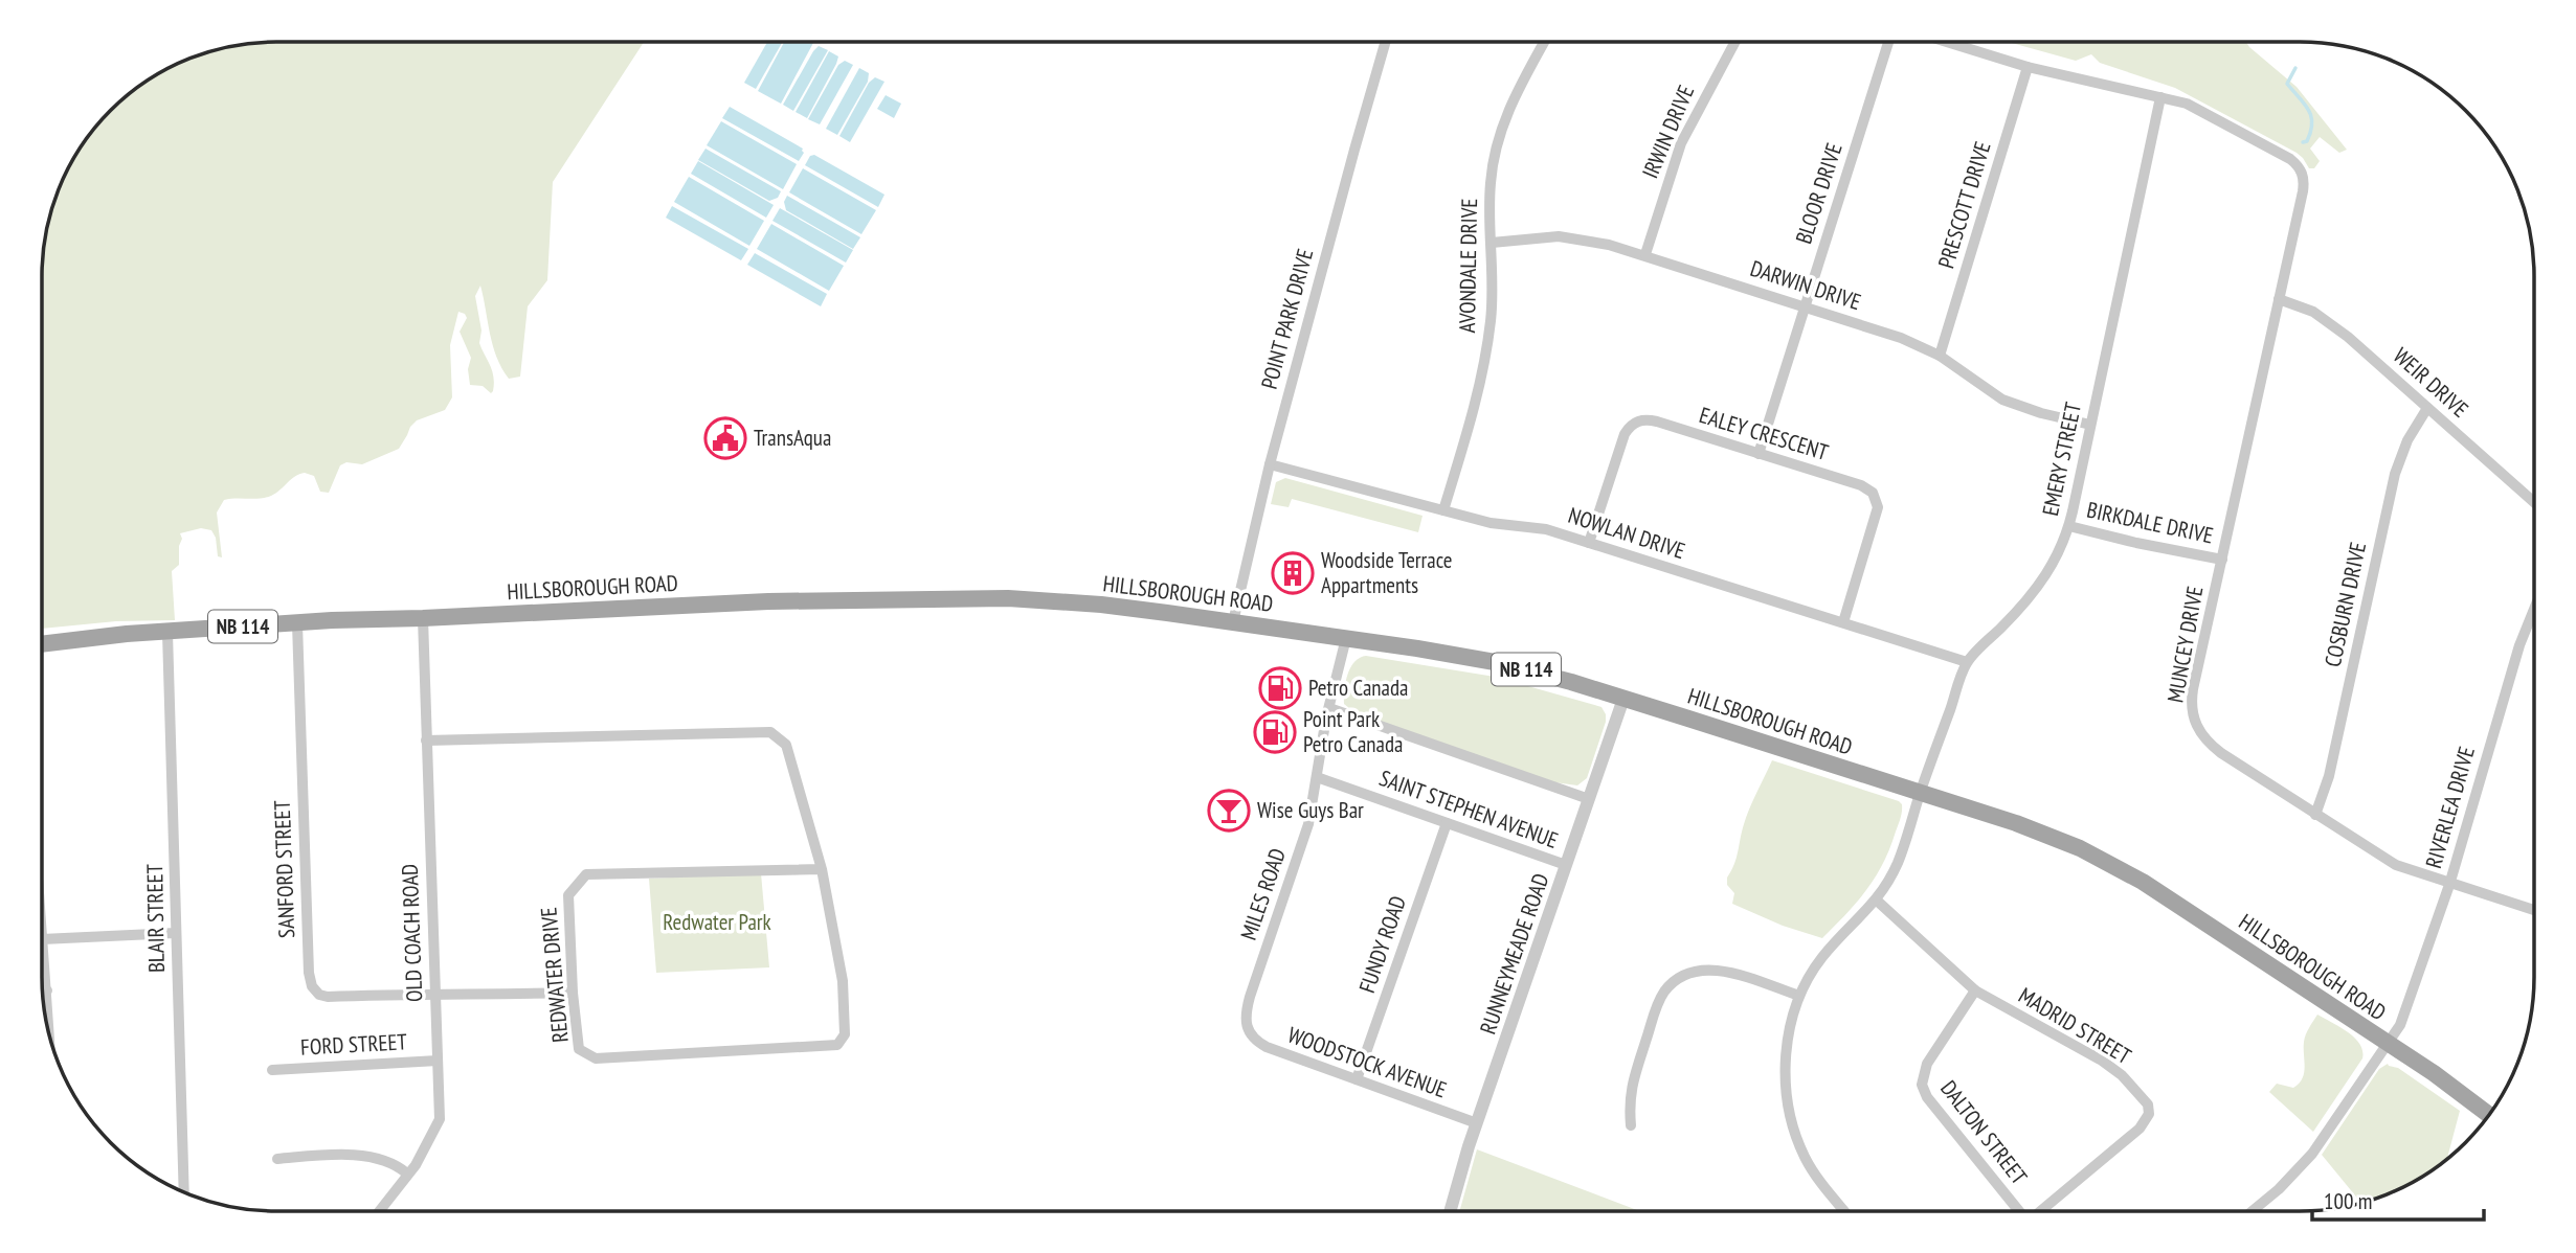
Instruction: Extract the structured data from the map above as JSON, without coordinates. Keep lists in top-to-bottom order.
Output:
{
  "streets": {
    "main road": ["HILLSBOROUGH ROAD", "NB 114"],
    "street": [
      "IRWIN DRIVE",
      "BLOOR DRIVE",
      "PRESCOTT DRIVE",
      "AVONDALE DRIVE",
      "DARWIN DRIVE",
      "POINT PARK DRIVE",
      "WEIR DRIVE",
      "EALEY CRESCENT",
      "EMERY STREET",
      "BIRKDALE DRIVE",
      "NOWLAN DRIVE",
      "COSBURN DRIVE",
      "MUNCEY DRIVE",
      "RIVERLEA DRIVE",
      "SAINT STEPHEN AVENUE",
      "SANFORD STREET",
      "MILES ROAD",
      "BLAIR STREET",
      "OLD COACH ROAD",
      "FUNDY ROAD",
      "RUNNEYMEADE ROAD",
      "REDWATER DRIVE",
      "MADRID STREET",
      "FORD STREET",
      "WOODSTOCK AVENUE",
      "DALTON STREET"
    ]
  },
  "crossings": [
    ["IRWIN DRIVE", "DARWIN DRIVE"],
    ["BLOOR DRIVE", "DARWIN DRIVE"],
    ["BLOOR DRIVE", "EALEY CRESCENT"],
    ["PRESCOTT DRIVE", "DARWIN DRIVE"],
    ["AVONDALE DRIVE", "DARWIN DRIVE"],
    ["AVONDALE DRIVE", "NOWLAN DRIVE"],
    ["DARWIN DRIVE", "EMERY STREET"],
    ["POINT PARK DRIVE", "NOWLAN DRIVE"],
    ["POINT PARK DRIVE", "HILLSBOROUGH ROAD"],
    ["WEIR DRIVE", "COSBURN DRIVE"],
    ["WEIR DRIVE", "MUNCEY DRIVE"],
    ["EALEY CRESCENT", "NOWLAN DRIVE"],
    ["EMERY STREET", "BIRKDALE DRIVE"],
    ["EMERY STREET", "NOWLAN DRIVE"],
    ["EMERY STREET", "HILLSBOROUGH ROAD"],
    ["EMERY STREET", "MUNCEY DRIVE"],
    ["EMERY STREET", "MADRID STREET"],
    ["BIRKDALE DRIVE", "MUNCEY DRIVE"],
    ["HILLSBOROUGH ROAD", "RIVERLEA DRIVE"],
    ["HILLSBOROUGH ROAD", "SANFORD STREET"],
    ["HILLSBOROUGH ROAD", "MILES ROAD"],
    ["HILLSBOROUGH ROAD", "BLAIR STREET"],
    ["HILLSBOROUGH ROAD", "OLD COACH ROAD"],
    ["HILLSBOROUGH ROAD", "RUNNEYMEADE ROAD"],
    ["COSBURN DRIVE", "MUNCEY DRIVE"],
    ["MUNCEY DRIVE", "RIVERLEA DRIVE"],
    ["SAINT STEPHEN AVENUE", "MILES ROAD"],
    ["SAINT STEPHEN AVENUE", "FUNDY ROAD"],
    ["SAINT STEPHEN AVENUE", "RUNNEYMEADE ROAD"],
    ["SANFORD STREET", "OLD COACH ROAD"],
    ["MILES ROAD", "WOODSTOCK AVENUE"],
    ["OLD COACH ROAD", "REDWATER DRIVE"],
    ["OLD COACH ROAD", "FORD STREET"],
    ["FUNDY ROAD", "WOODSTOCK AVENUE"],
    ["RUNNEYMEADE ROAD", "WOODSTOCK AVENUE"],
    ["MADRID STREET", "DALTON STREET"]
  ],
  "parks": ["Redwater Park"],
  "places": {
    "public building": ["TransAqua"],
    "building": ["Woodside Terrace Appartments"],
    "fuel station": ["Petro Canada", "Point Park Petro Canada"],
    "bar": ["Wise Guys Bar"]
  },
  "scale_bar": "100 m"
}
